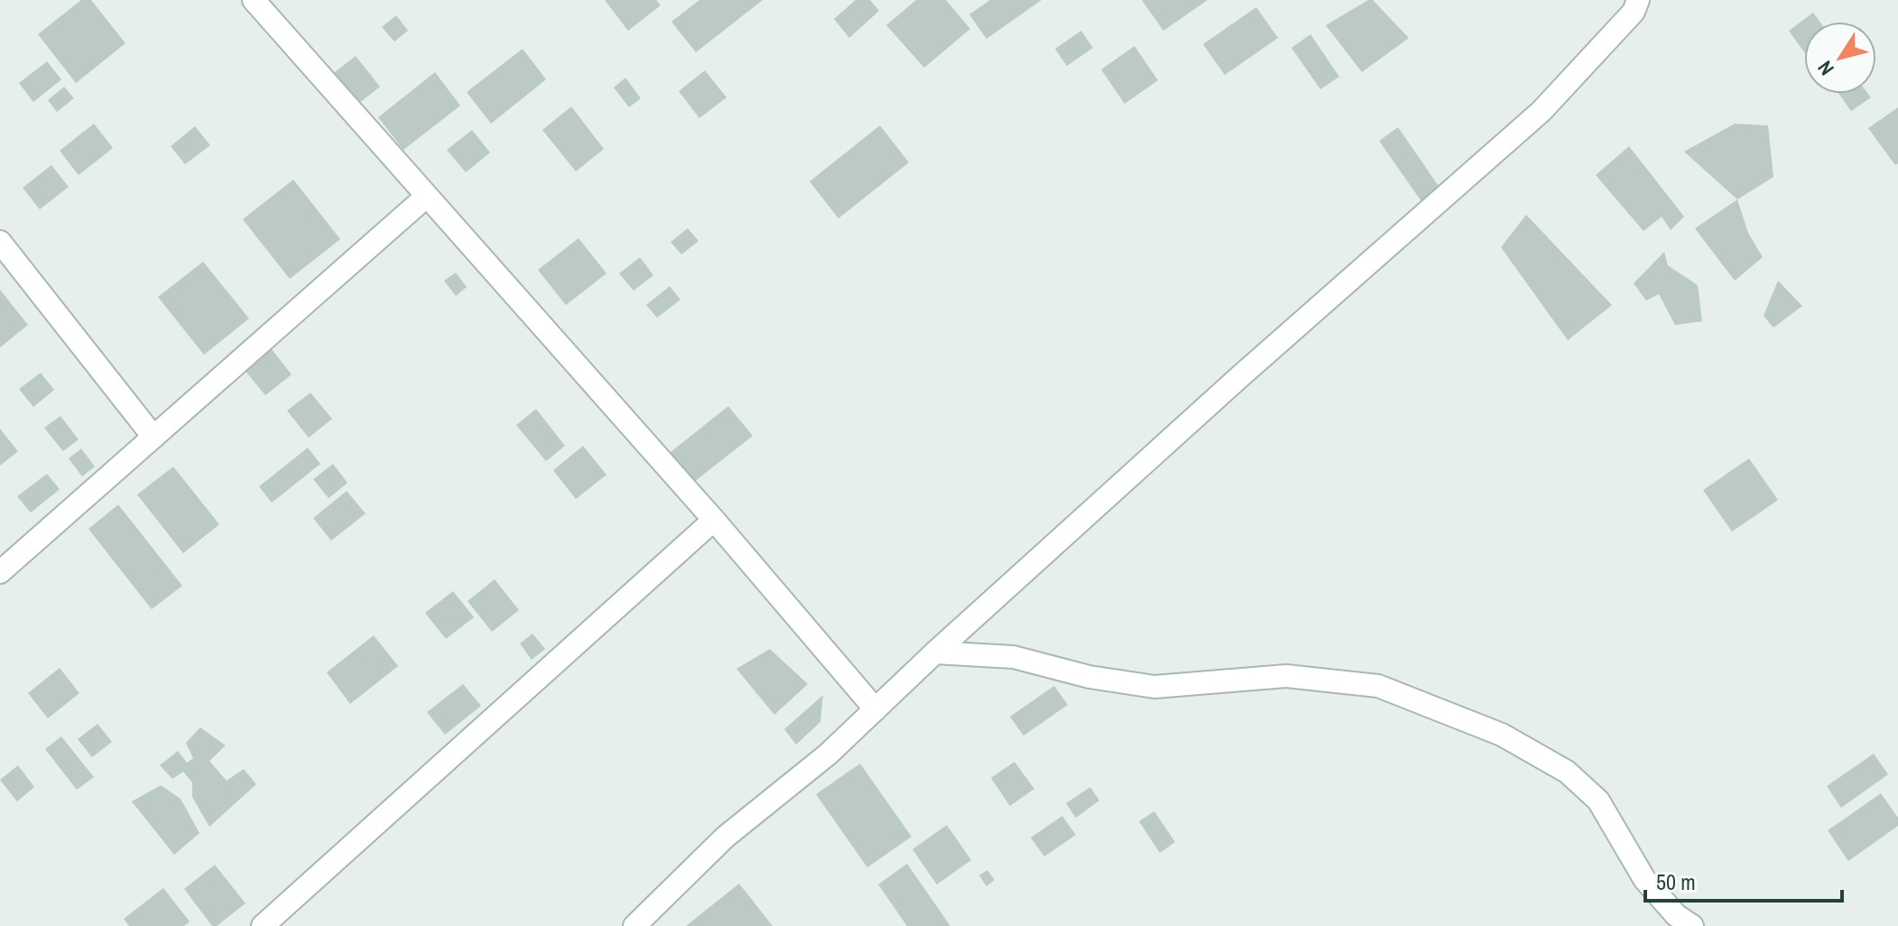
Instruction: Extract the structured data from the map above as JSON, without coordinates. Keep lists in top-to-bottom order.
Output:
{
  "scale_bar": "50 m",
  "north": "bottom left"
}
